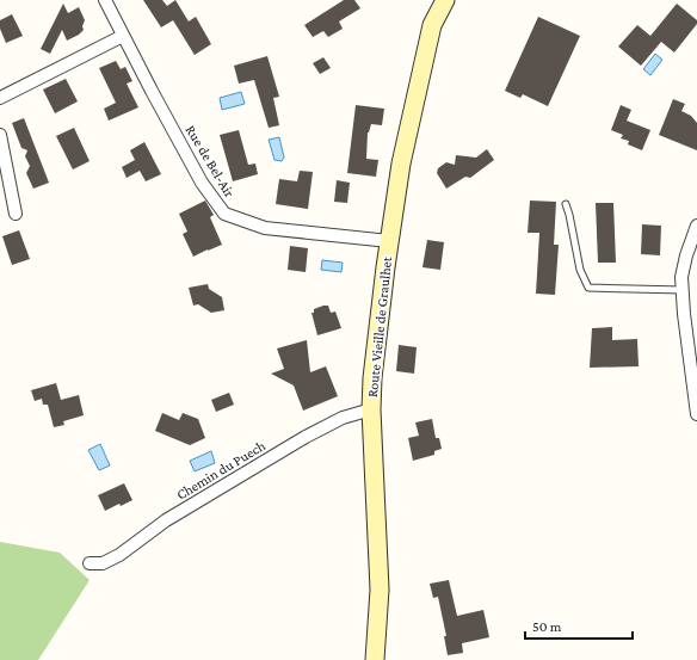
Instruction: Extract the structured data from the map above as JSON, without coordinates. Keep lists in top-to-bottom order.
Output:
{
  "streets": {
    "main road": ["Route Vieille de Graulhet"],
    "street": ["Rue de Bel-Air", "Chemin du Puech"]
  },
  "crossings": [
    ["Rue de Bel-Air", "Route Vieille de Graulhet"],
    ["Route Vieille de Graulhet", "Chemin du Puech"]
  ],
  "scale_bar": "50 m"
}
